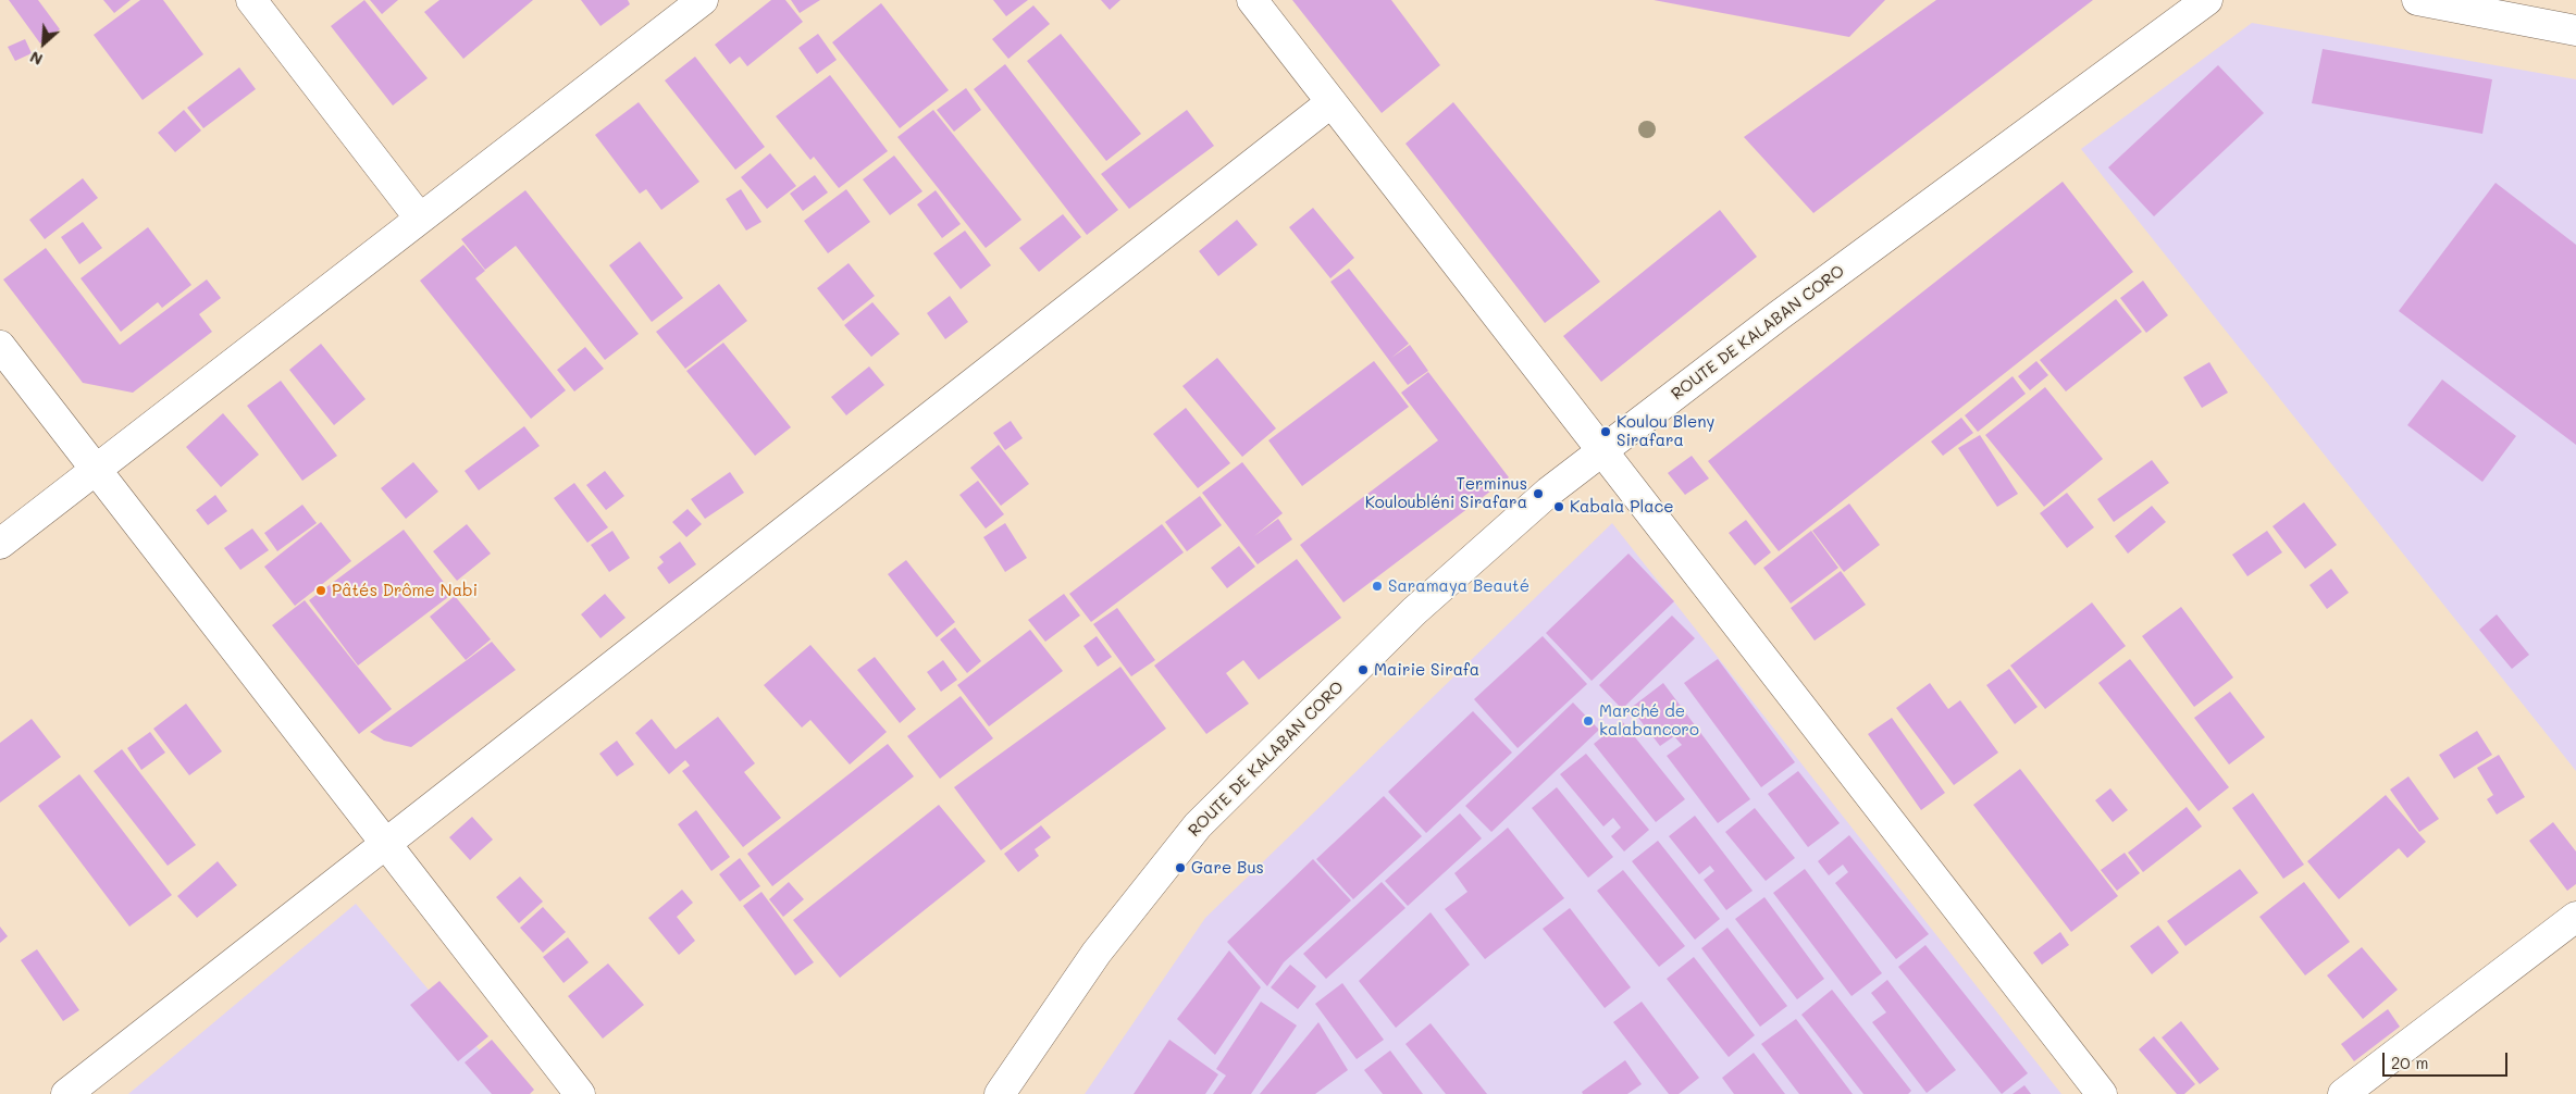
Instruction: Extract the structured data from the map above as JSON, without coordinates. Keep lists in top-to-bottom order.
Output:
{
  "streets": {
    "street": ["ROUTE DE KALABAN CORO"]
  },
  "places": [
    "Koulou Bleny Sirafara",
    "Terminus Kouloubléni Sirafara",
    "Kabala Place",
    "Saramaya Beauté",
    "Pâtés Drôme Nabi",
    "Mairie Sirafa",
    "Marché de kalabancoro",
    "Gare Bus"
  ],
  "scale_bar": "20 m",
  "north": "bottom left"
}
